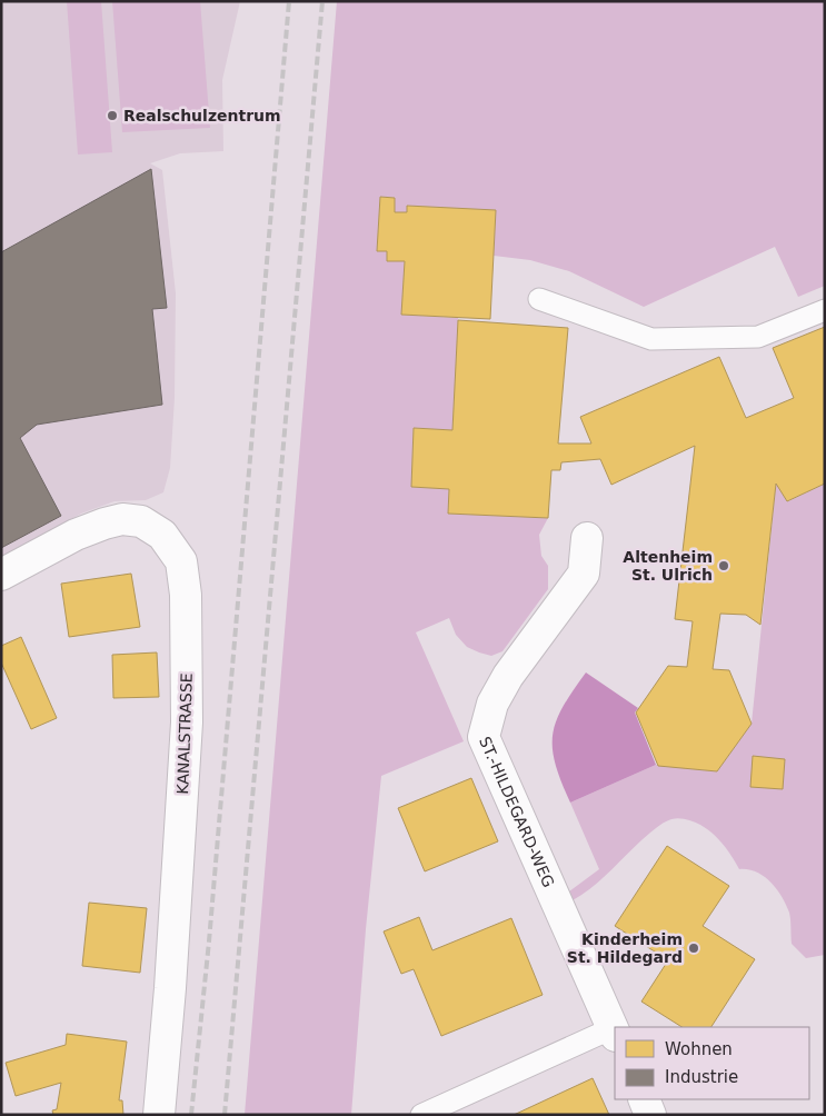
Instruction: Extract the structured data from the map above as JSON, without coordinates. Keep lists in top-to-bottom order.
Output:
{
  "streets": {
    "street": ["KANALSTRASSE", "ST.-HILDEGARD-WEG"]
  },
  "places": ["Realschulzentrum", "Altenheim St. Ulrich", "Kinderheim St. Hildegard"],
  "legend": ["Wohnen", "Industrie"]
}
